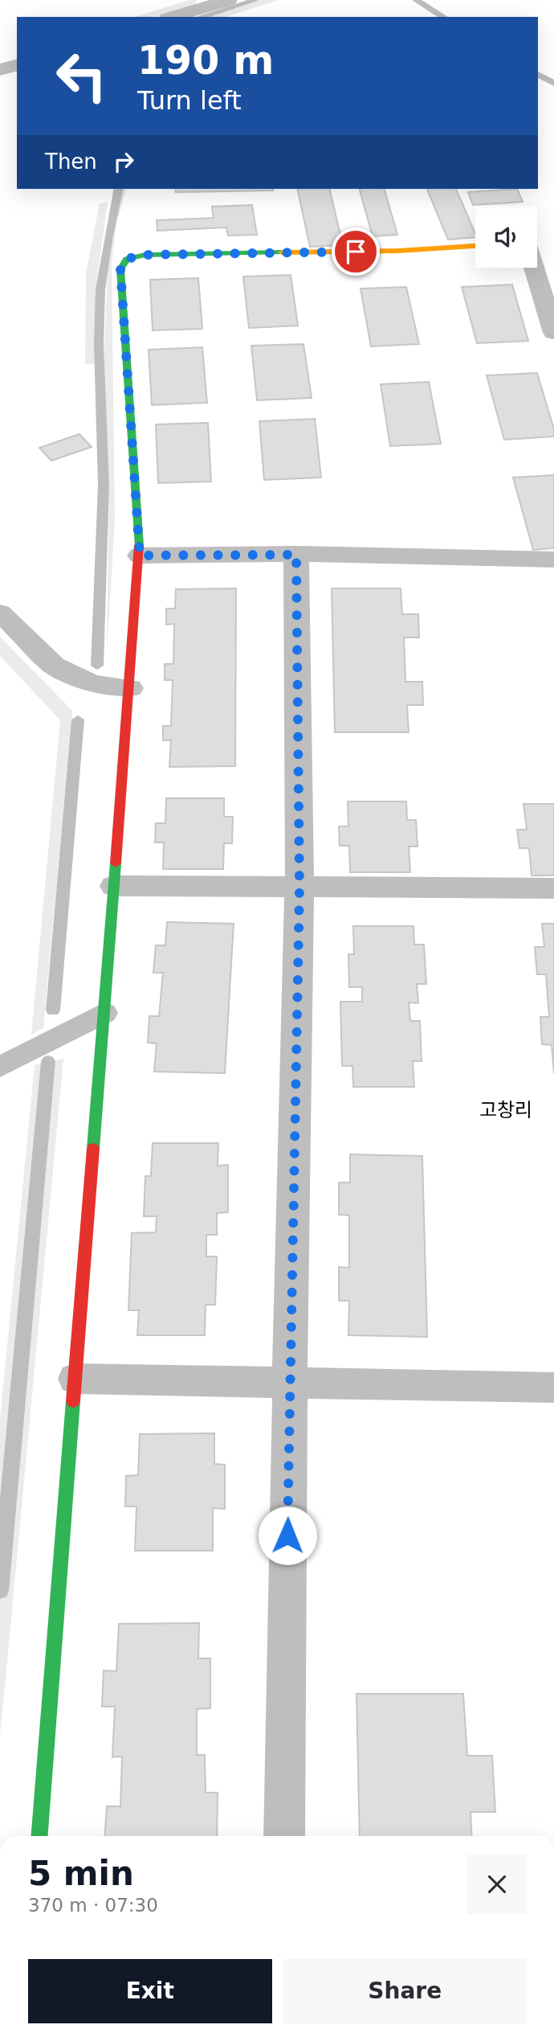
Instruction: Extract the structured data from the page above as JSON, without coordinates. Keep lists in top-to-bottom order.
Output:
{
  "districts": ["고창리"],
  "page": {
    "turn": ["190 m", "Turn left"],
    "then": "Then",
    "heading": ["5 min", "370 m · 07:30"],
    "buttons": ["Exit", "Share"]
  }
}
